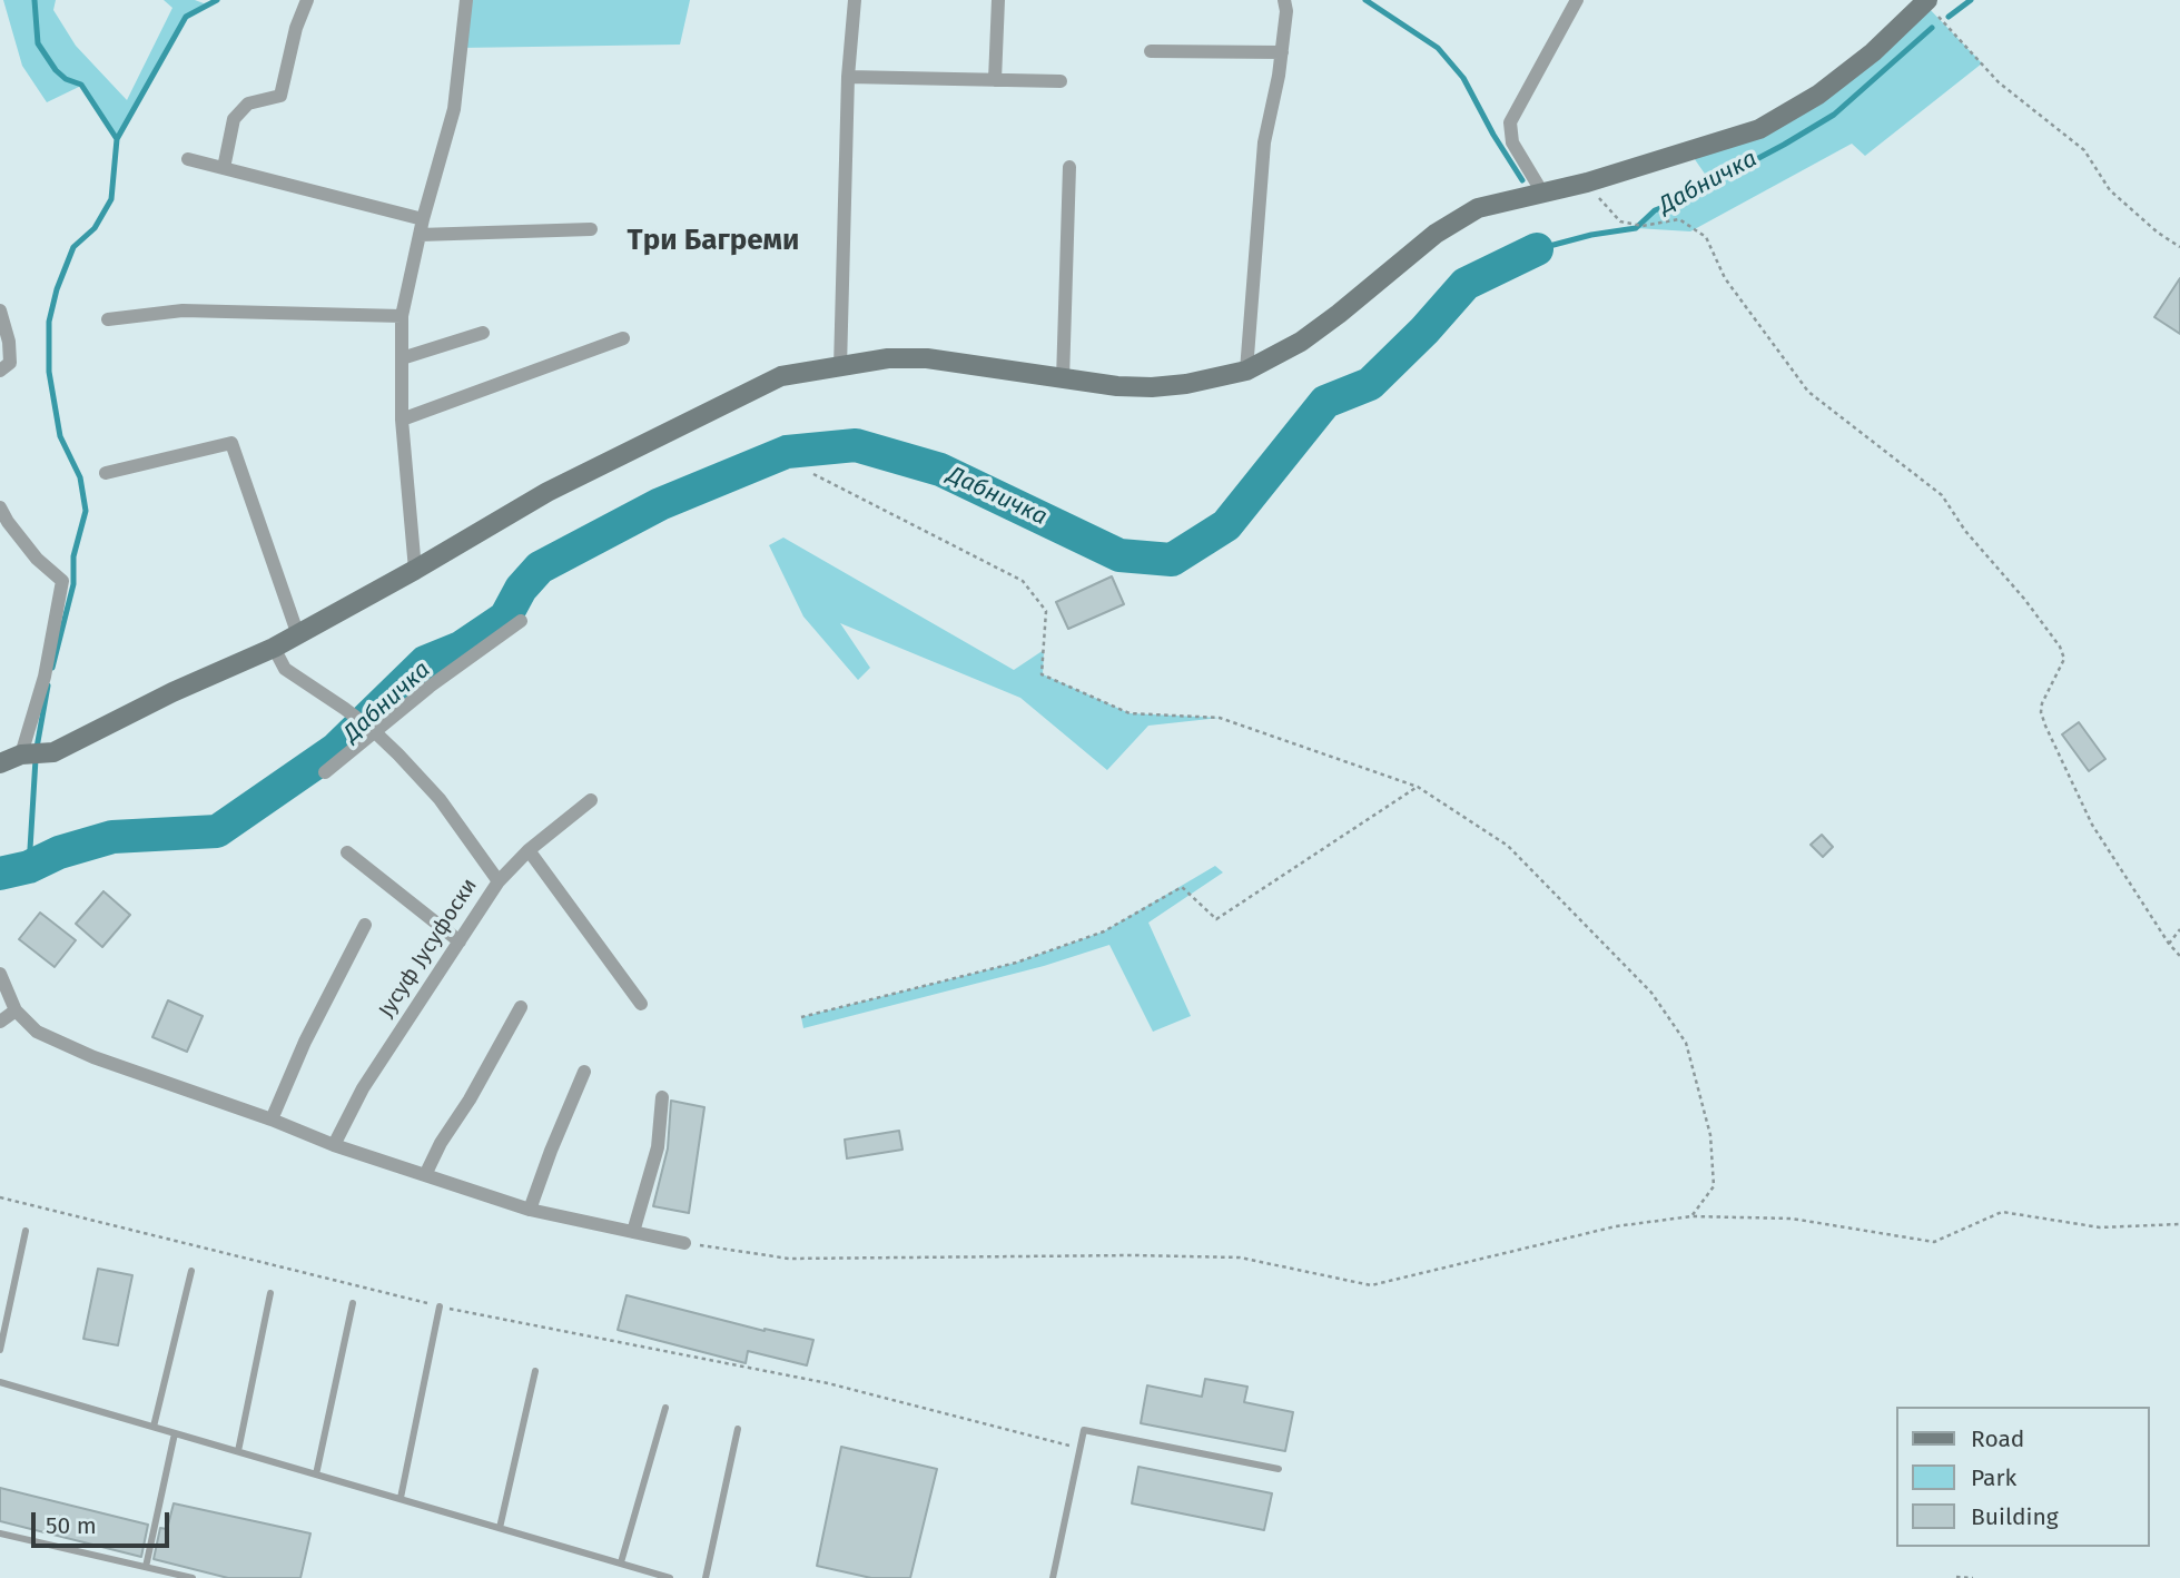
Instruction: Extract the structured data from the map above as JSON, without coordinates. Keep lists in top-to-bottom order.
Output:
{
  "streets": {
    "street": ["Јусуф Јусуфоски"]
  },
  "districts": ["Три Багреми"],
  "water": ["Дабничка"],
  "legend": ["Road", "Park", "Building"],
  "scale_bar": "50 m"
}
